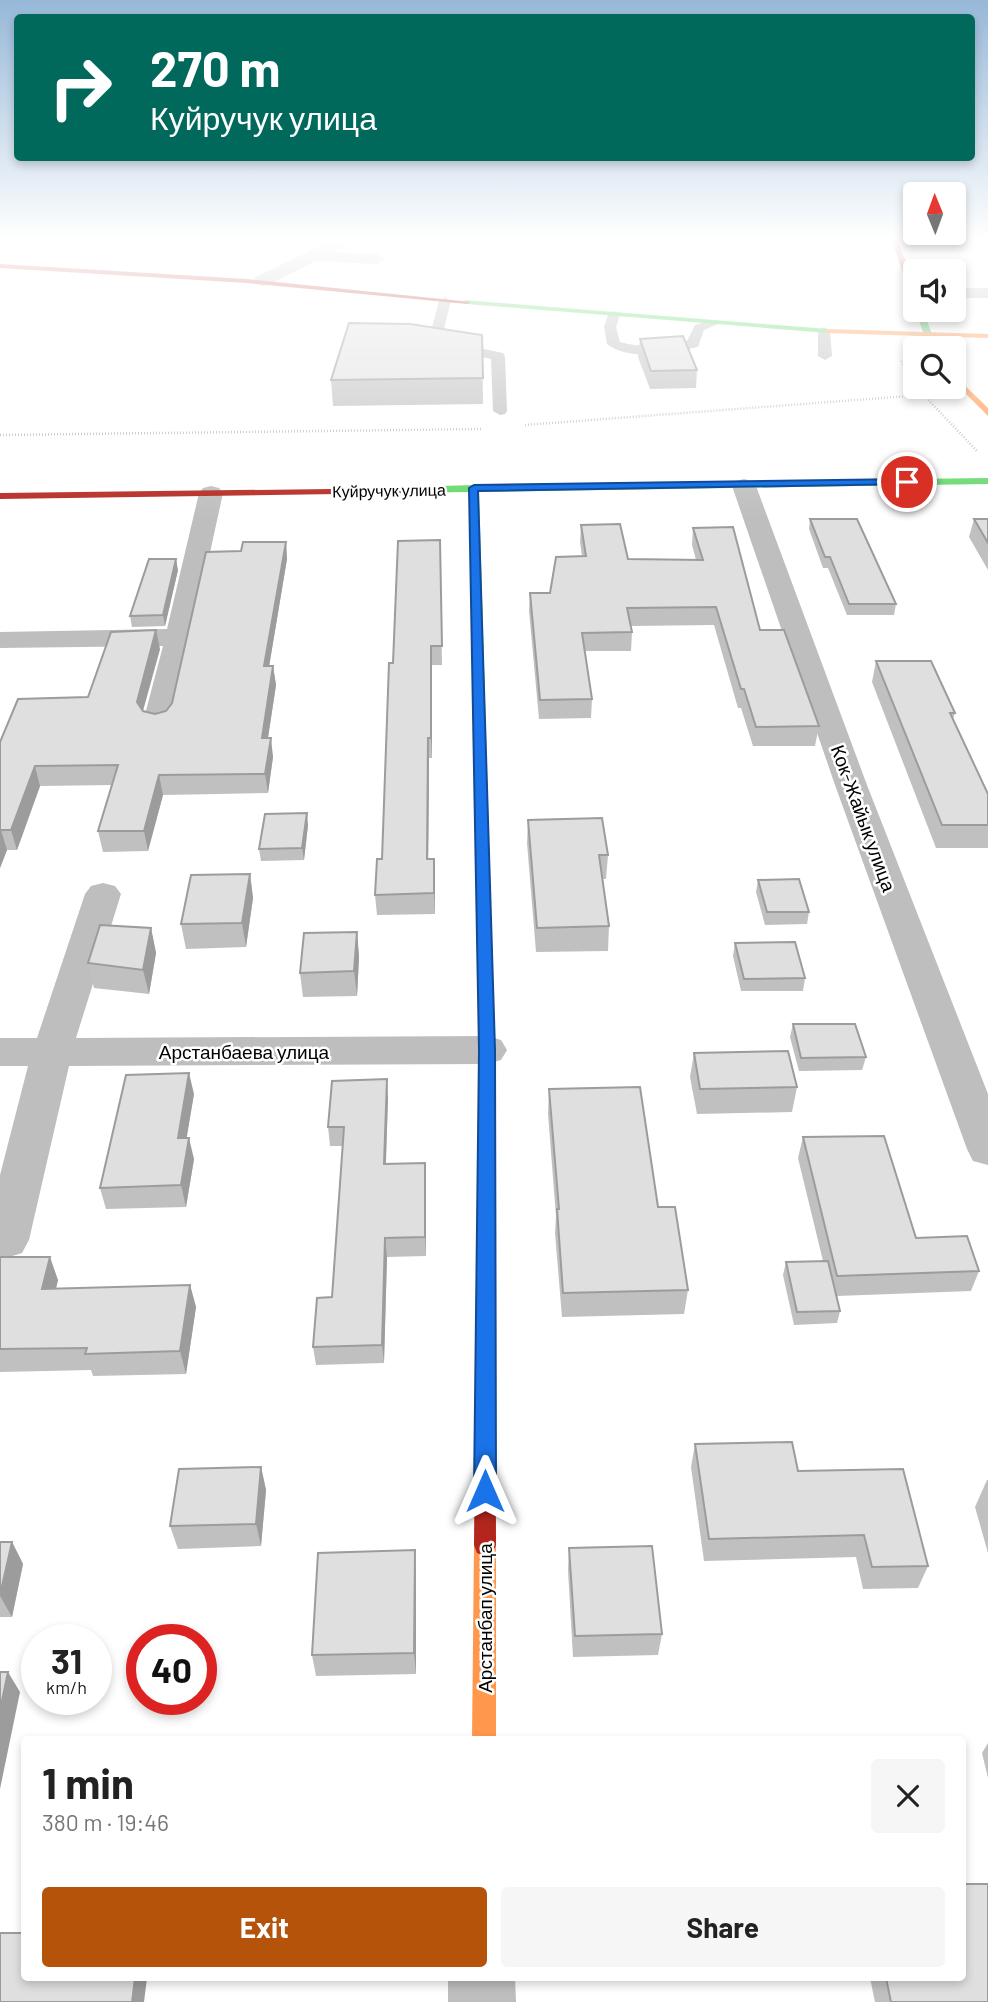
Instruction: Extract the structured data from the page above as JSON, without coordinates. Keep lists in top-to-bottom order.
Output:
{
  "streets": {
    "street": [
      "Куйручук улица",
      "Кок-Жайык улица",
      "Арстанбаева улица",
      "Арстанбап улица"
    ]
  },
  "crossings": [
    ["Куйручук улица", "Кок-Жайык улица"],
    ["Куйручук улица", "Арстанбап улица"],
    ["Арстанбаева улица", "Арстанбап улица"]
  ],
  "north": "top",
  "page": {
    "turn": ["270 m", "Куйручук улица"],
    "speed": "31 km/h",
    "limit": "40",
    "heading": ["1 min", "380 m · 19:46"],
    "buttons": ["Exit", "Share"]
  }
}
